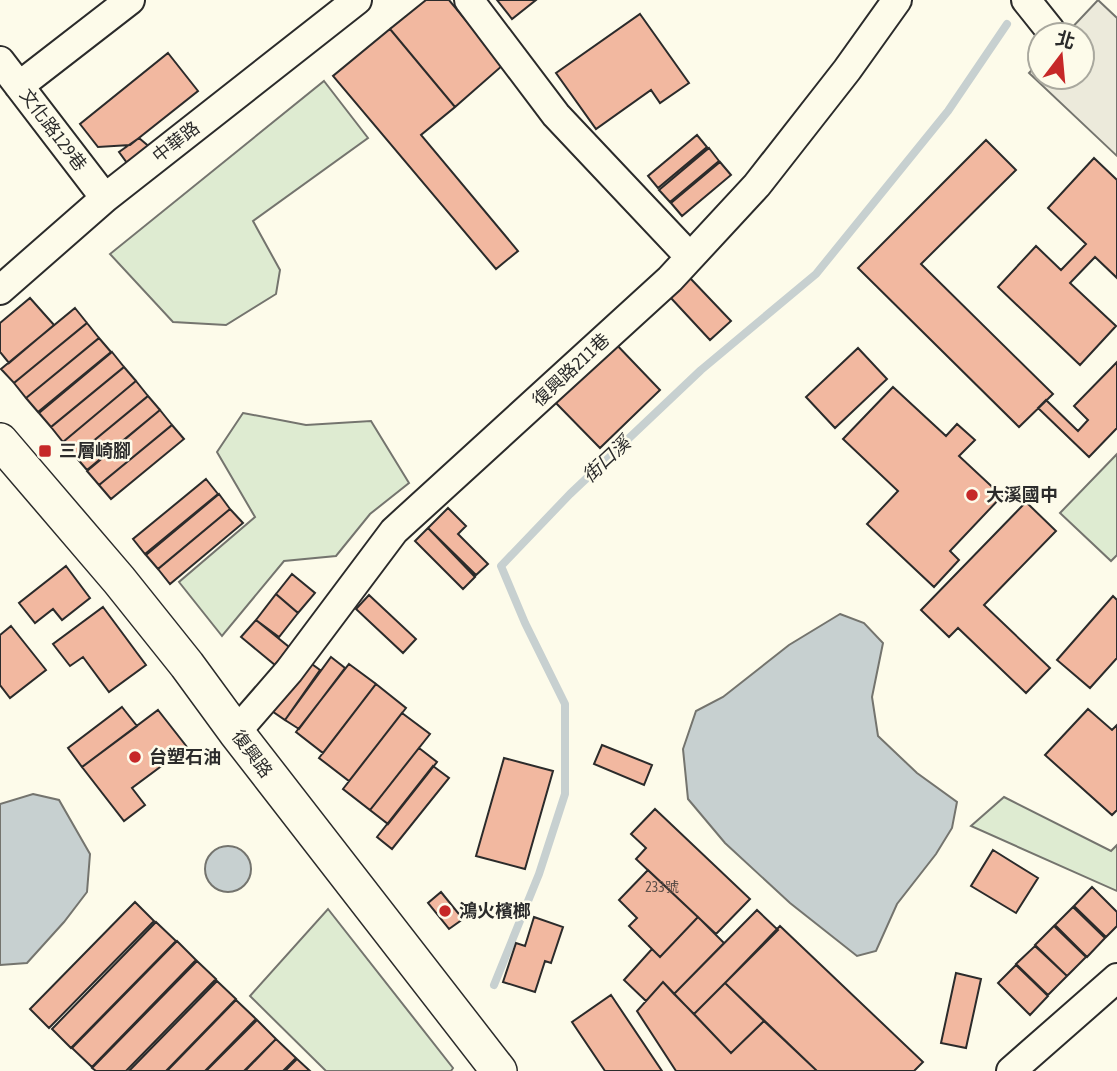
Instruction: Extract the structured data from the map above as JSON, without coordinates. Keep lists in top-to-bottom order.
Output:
{
  "streets": {
    "main road": ["復興路"],
    "street": ["文化路129巷", "中華路", "復興路211巷"]
  },
  "crossings": [
    ["文化路129巷", "中華路"],
    ["復興路211巷", "復興路"]
  ],
  "water": ["街口溪"],
  "places": {
    "transit": ["三層崎腳"],
    "other": ["大溪國中", "台塑石油", "鴻火檳榔"]
  },
  "house_numbers": ["233號"],
  "north": "top"
}
